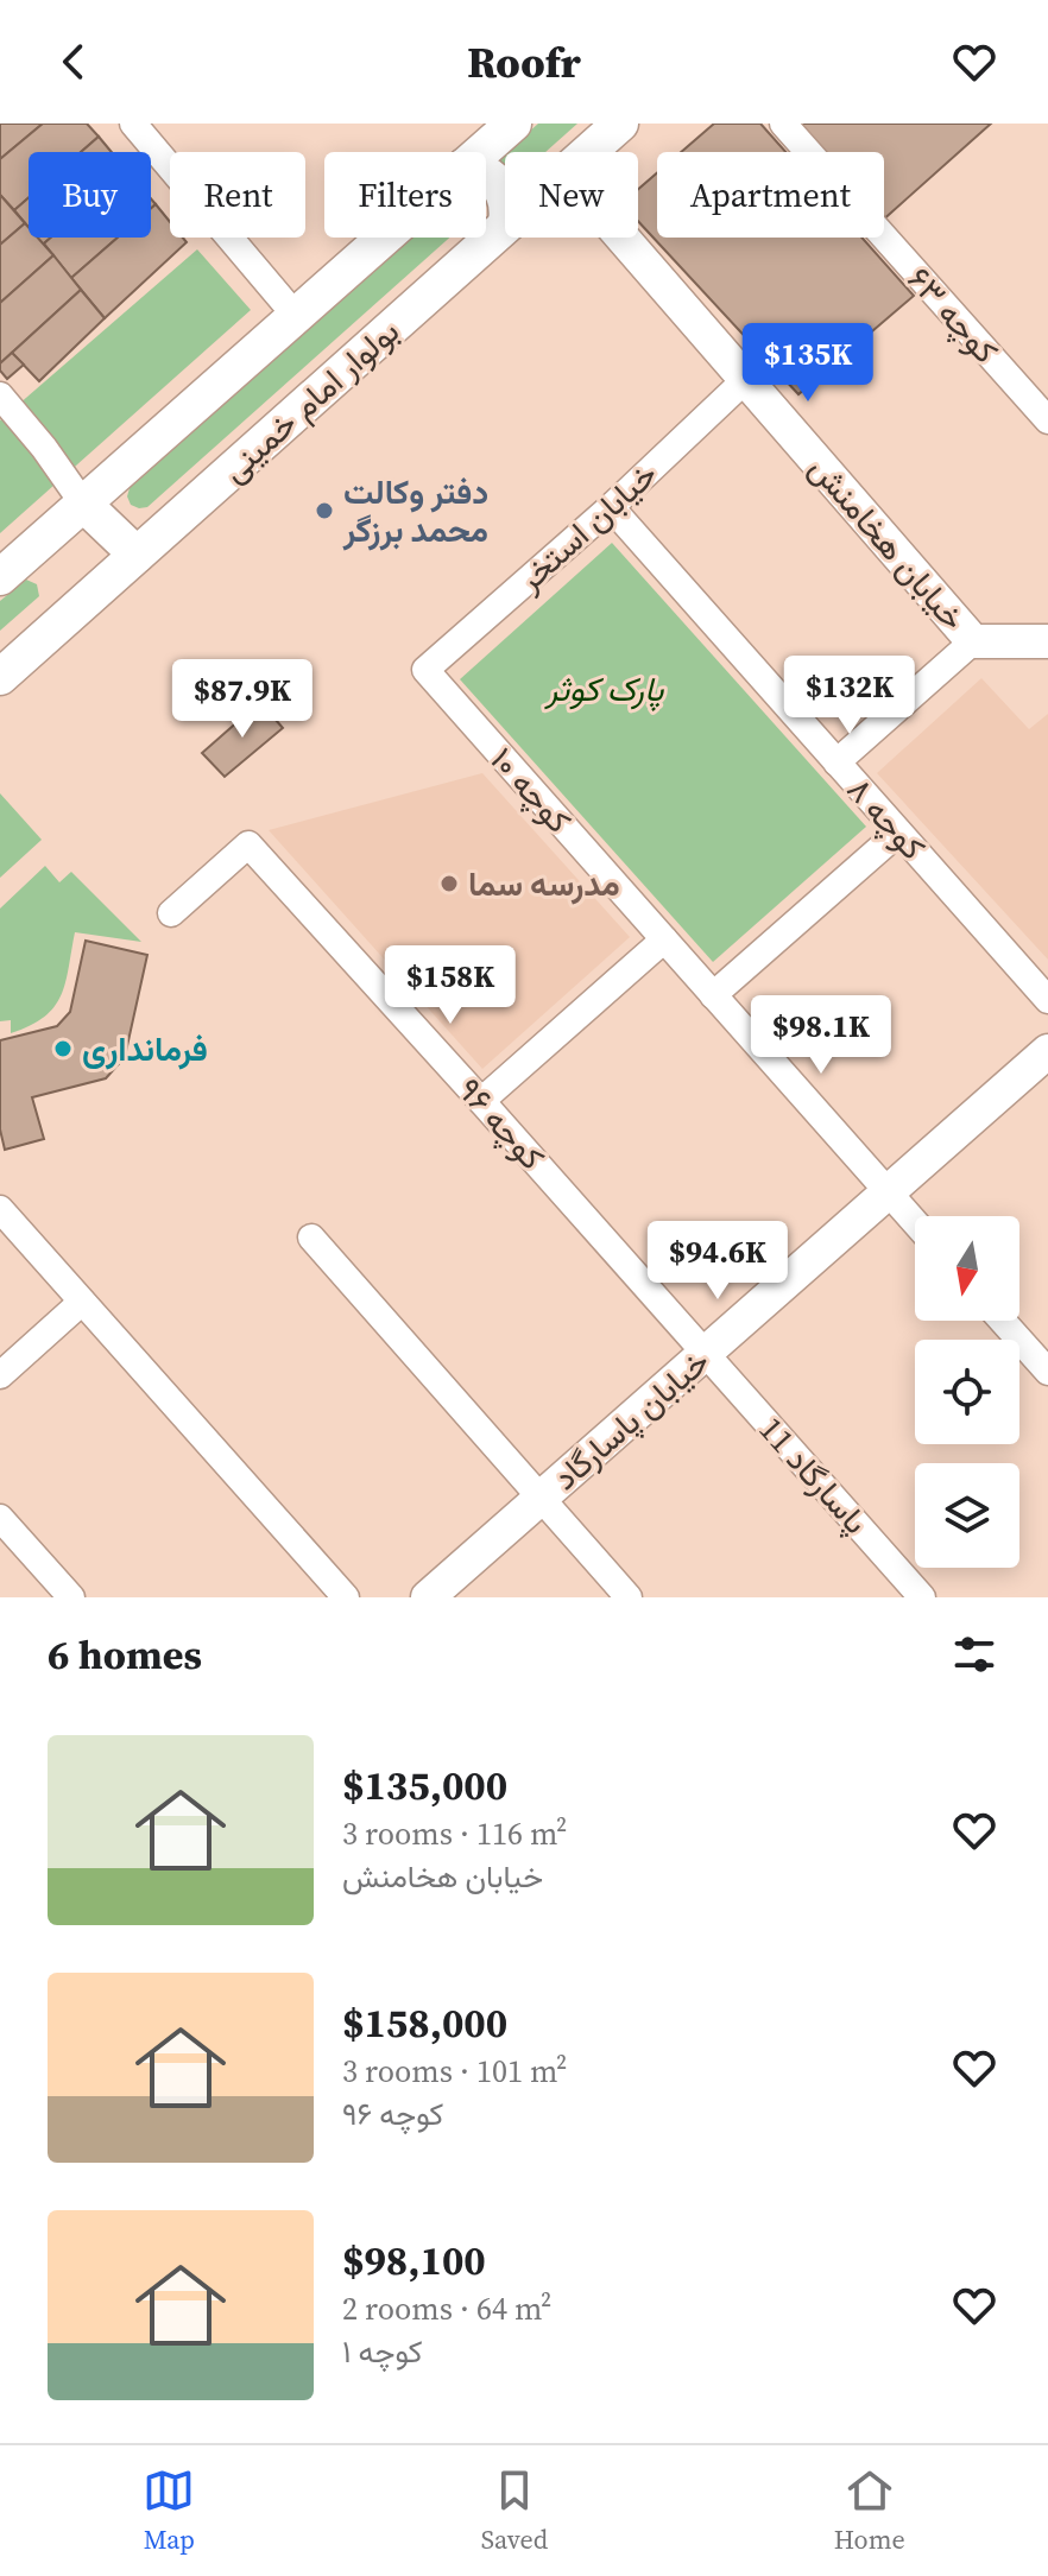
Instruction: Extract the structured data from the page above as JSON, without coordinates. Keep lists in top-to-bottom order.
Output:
{
  "streets": {
    "main road": ["بولوار امام خمینی"],
    "street": [
      "کوچه ۶۳",
      "خیابان استخر",
      "خیابان هخامنش",
      "کوچه ۱۰",
      "کوچه ۸",
      "کوچه ۹۶",
      "خیابان پاسارگاد",
      "پاسارگاد 11"
    ]
  },
  "crossings": [
    ["خیابان استخر", "خیابان هخامنش"],
    ["خیابان استخر", "کوچه ۱۰"],
    ["خیابان استخر", "کوچه ۸"],
    ["کوچه ۱۰", "خیابان پاسارگاد"],
    ["کوچه ۹۶", "خیابان پاسارگاد"],
    ["کوچه ۹۶", "پاسارگاد 11"],
    ["خیابان پاسارگاد", "پاسارگاد 11"]
  ],
  "parks": ["پارک کوثر"],
  "places": ["دفتر وکالت محمد برزگر", "مدرسه سما", "فرمانداری"],
  "north": "bottom",
  "page": {
    "header": "Roofr",
    "chip": [
      "Buy",
      "Rent",
      "Filters",
      "New",
      "Apartment"
    ],
    "price": [
      "$135K",
      "$132K",
      "$87.9K",
      "$158K",
      "$98.1K",
      "$94.6K"
    ],
    "heading": "6 homes",
    "list": [
      {
        "name": "$135,000",
        "note": "3 rooms · 116 m² · خیابان هخامنش"
      },
      {
        "name": "$158,000",
        "note": "3 rooms · 101 m² · کوچه ۹۶"
      },
      {
        "name": "$98,100",
        "note": "2 rooms · 64 m² · کوچه ۱"
      }
    ],
    "tabs": ["Map", "Saved", "Home"]
  }
}
